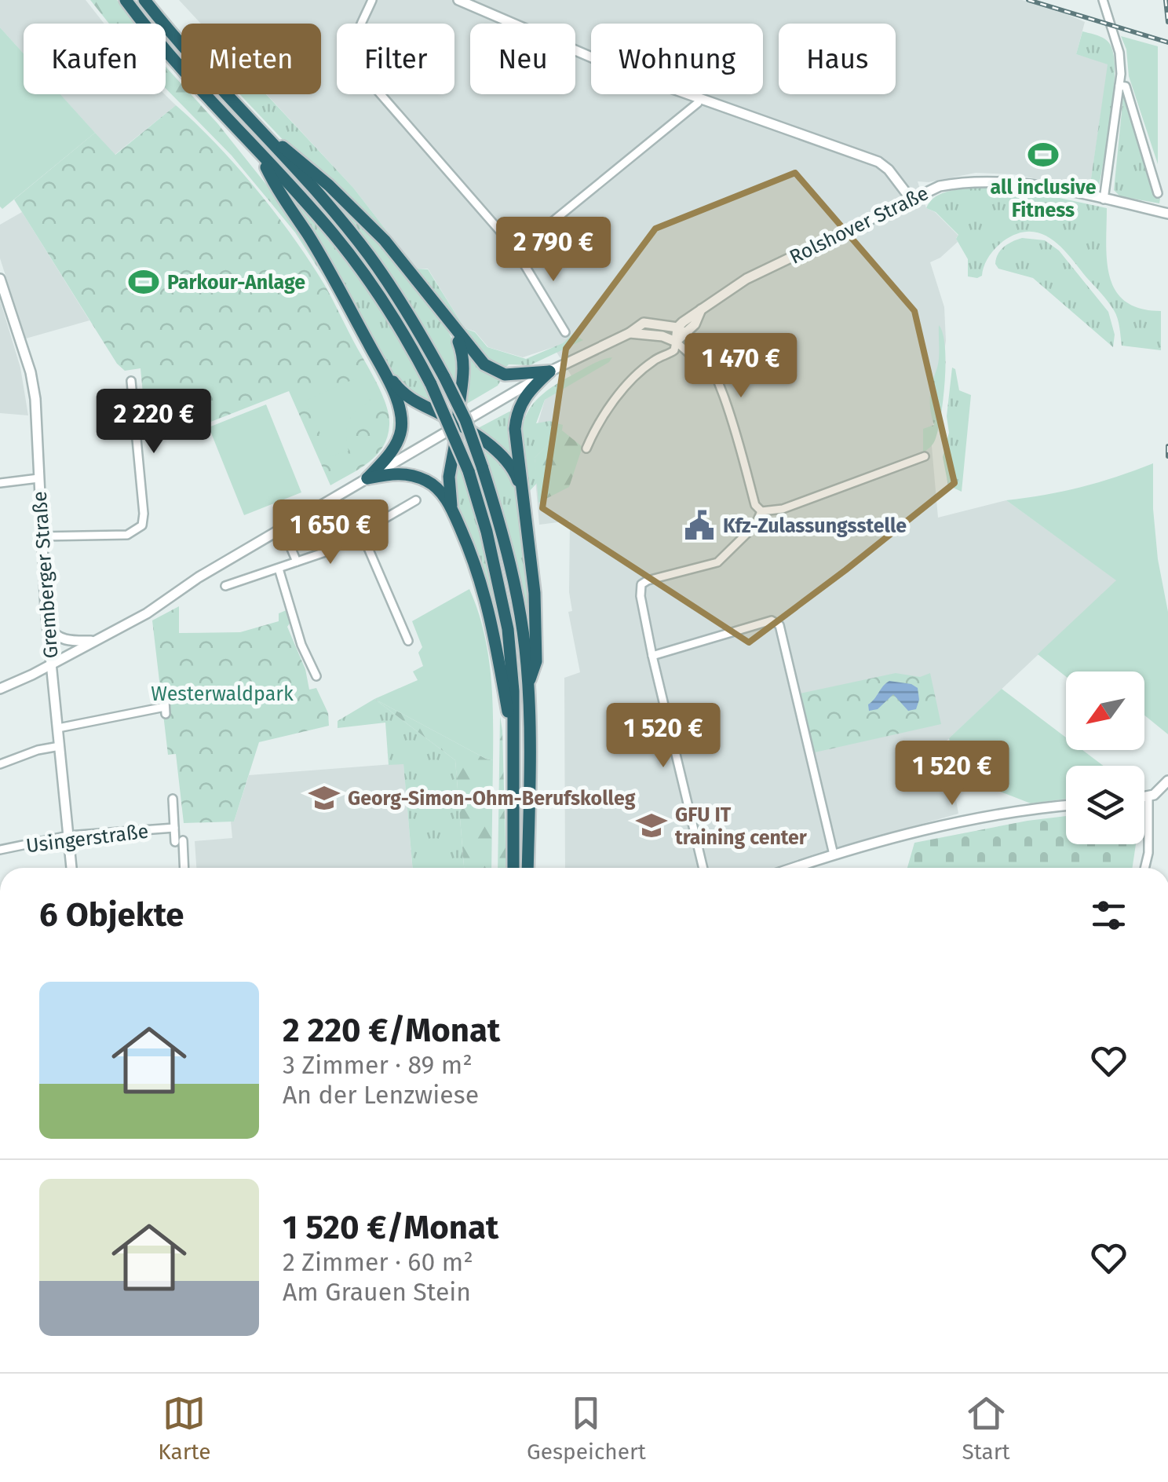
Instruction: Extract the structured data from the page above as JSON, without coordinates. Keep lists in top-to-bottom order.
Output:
{
  "streets": {
    "street": ["Rolshover Straße", "Gremberger Straße", "Usingerstraße"]
  },
  "crossings": [
    ["Gremberger Straße", "Usingerstraße"]
  ],
  "parks": ["Westerwaldpark"],
  "places": {
    "sports": ["all inclusive Fitness", "Parkour-Anlage"],
    "public building": ["Kfz-Zulassungsstelle"],
    "school or university": ["Georg-Simon-Ohm-Berufskolleg", "GFU IT training center"]
  },
  "north": "bottom left",
  "page": {
    "chip": [
      "Kaufen",
      "Mieten",
      "Filter",
      "Neu",
      "Wohnung",
      "Haus"
    ],
    "price": [
      "2 790 €",
      "1 470 €",
      "2 220 €",
      "1 650 €",
      "1 520 €",
      "1 520 €"
    ],
    "heading": "6 Objekte",
    "list": [
      {
        "name": "2 220 €/Monat",
        "note": "3 Zimmer · 89 m² · An der Lenzwiese"
      },
      {
        "name": "1 520 €/Monat",
        "note": "2 Zimmer · 60 m² · Am Grauen Stein"
      }
    ],
    "tabs": ["Karte", "Gespeichert", "Start"]
  }
}
